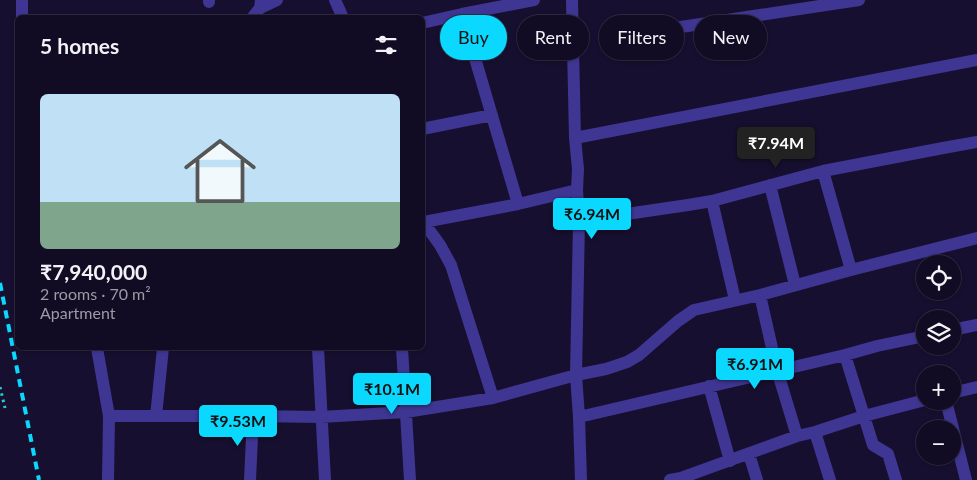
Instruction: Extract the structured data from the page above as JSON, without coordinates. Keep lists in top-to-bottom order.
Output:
{
  "page": {
    "chip": [
      "Buy",
      "Rent",
      "Filters",
      "New"
    ],
    "heading": "5 homes",
    "list": [
      {
        "name": "₹7,940,000",
        "note": "2 rooms · 70 m² · Apartment"
      }
    ],
    "price": [
      "₹7.94M",
      "₹6.94M",
      "₹6.91M",
      "₹10.1M",
      "₹9.53M"
    ],
    "map_buttons": ["+", "−"]
  }
}
